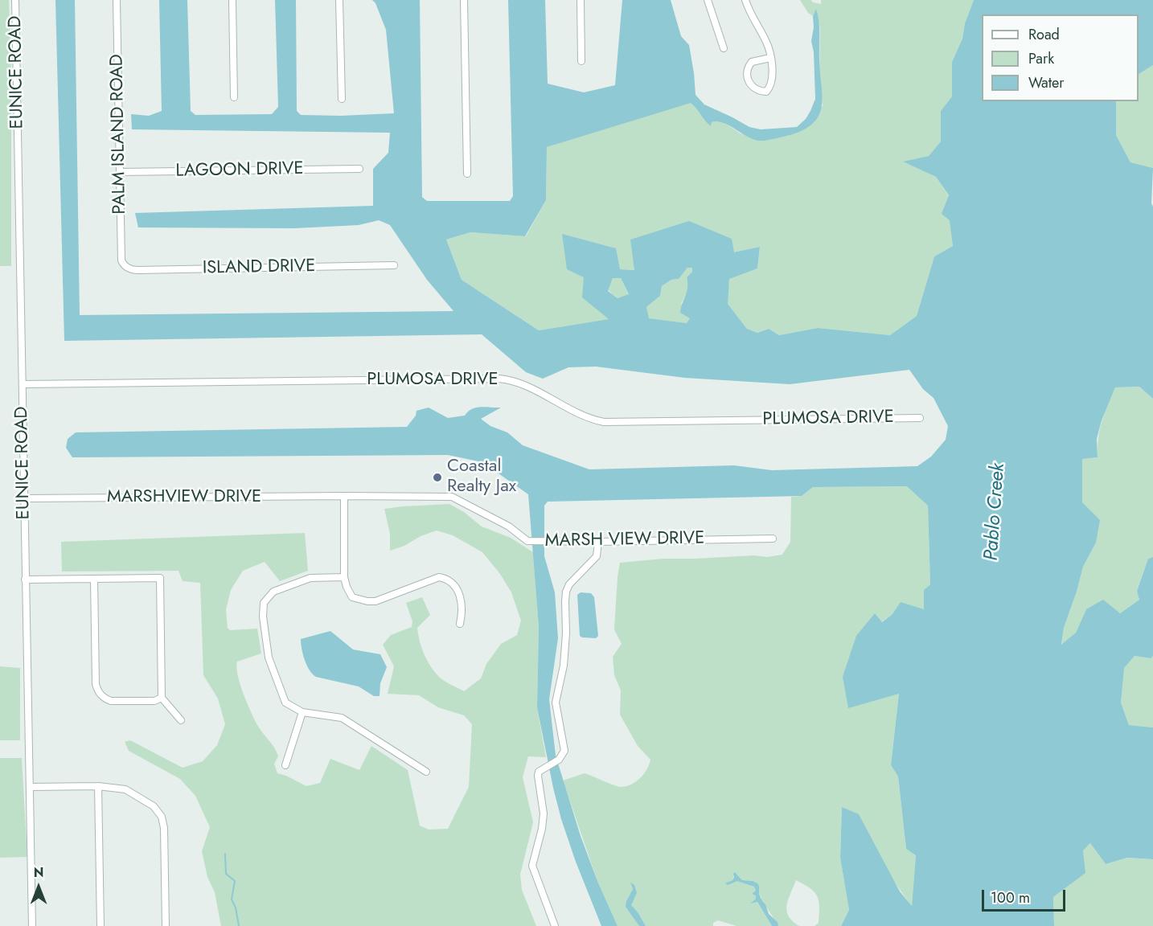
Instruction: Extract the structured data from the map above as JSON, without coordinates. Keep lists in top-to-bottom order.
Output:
{
  "streets": {
    "street": [
      "EUNICE ROAD",
      "PALM ISLAND ROAD",
      "LAGOON DRIVE",
      "ISLAND DRIVE",
      "PLUMOSA DRIVE",
      "MARSHVIEW DRIVE",
      "MARSH VIEW DRIVE"
    ]
  },
  "crossings": [
    ["EUNICE ROAD", "PLUMOSA DRIVE"],
    ["EUNICE ROAD", "MARSHVIEW DRIVE"],
    ["PALM ISLAND ROAD", "LAGOON DRIVE"],
    ["PALM ISLAND ROAD", "ISLAND DRIVE"],
    ["MARSHVIEW DRIVE", "MARSH VIEW DRIVE"]
  ],
  "water": ["Pablo Creek"],
  "places": ["Coastal Realty Jax"],
  "legend": ["Road", "Park", "Water"],
  "scale_bar": "100 m",
  "north": "top"
}
